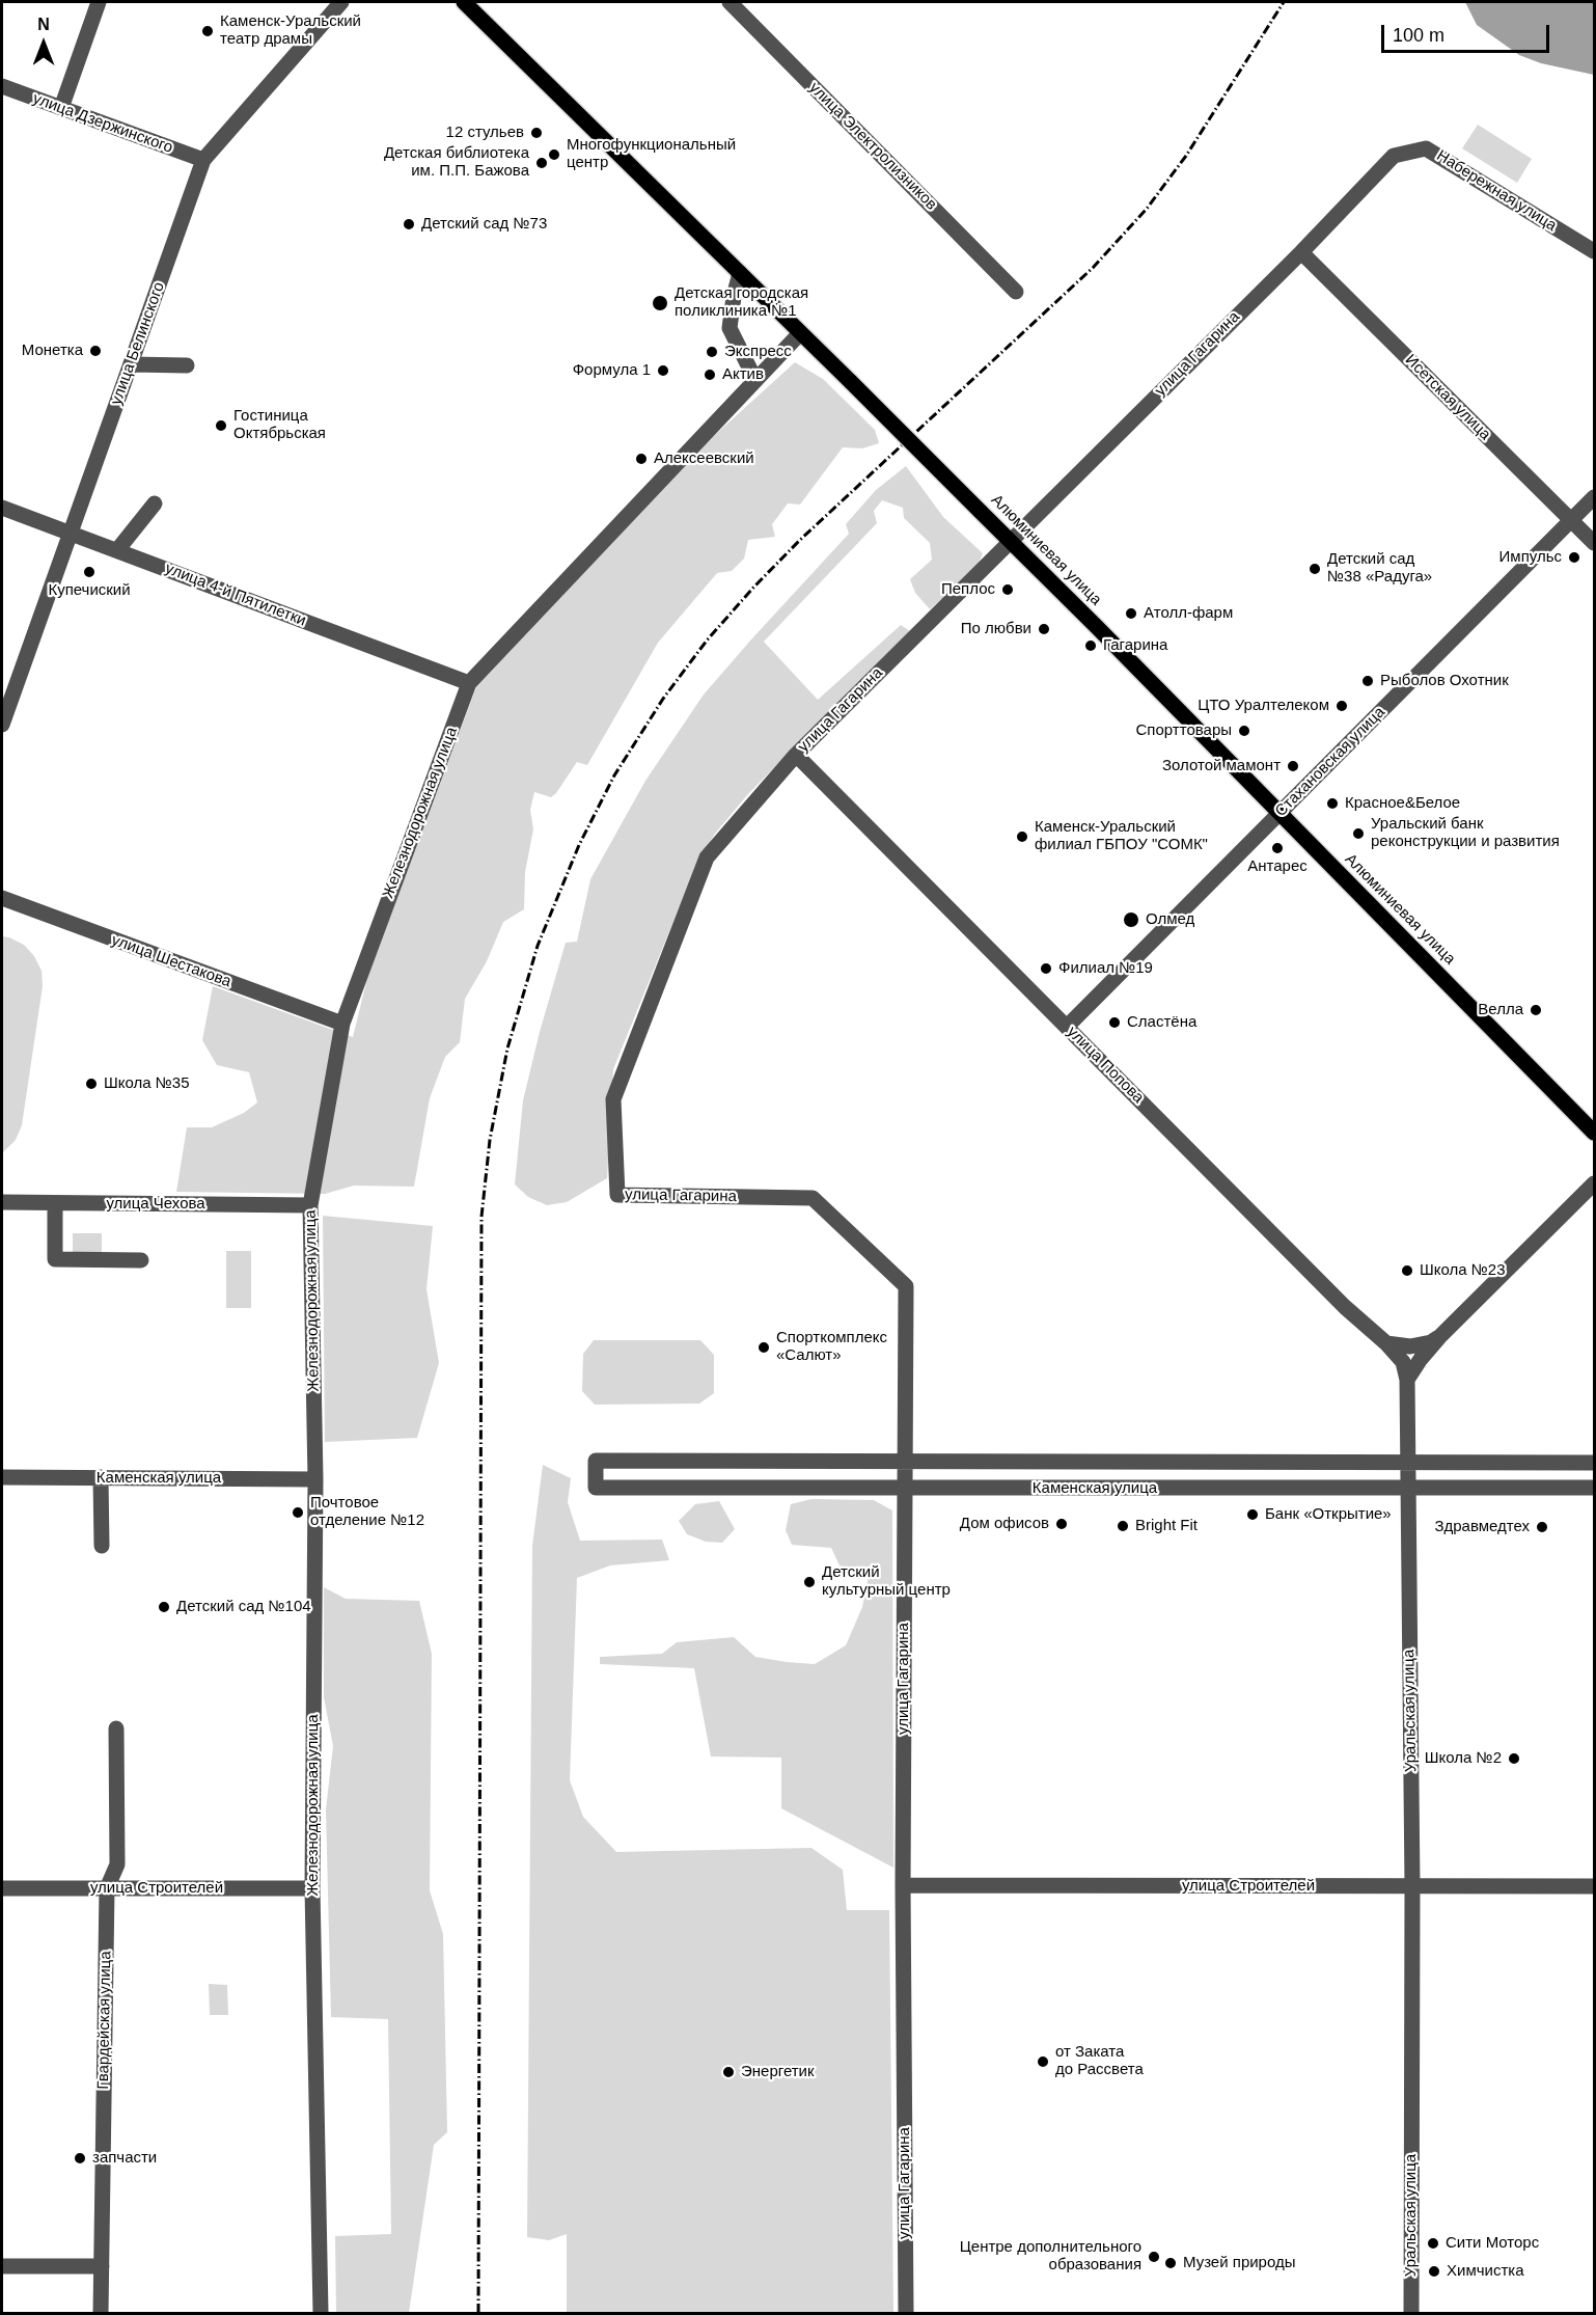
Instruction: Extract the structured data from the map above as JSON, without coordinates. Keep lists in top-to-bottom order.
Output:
{
  "streets": {
    "main road": ["Алюминиевая улица"],
    "street": [
      "улица Дзержинского",
      "улица Электролизников",
      "Набережная улица",
      "улица Белинского",
      "улица Гагарина",
      "Исетская улица",
      "улица 4-й Пятилетки",
      "Стахановская улица",
      "Железнодорожная улица",
      "улица Шестакова",
      "улица Попова",
      "улица Чехова",
      "Каменская улица",
      "Уральская улица",
      "улица Строителей",
      "Гвардейская улица"
    ]
  },
  "crossings": [
    ["улица Дзержинского", "улица Белинского"],
    ["Набережная улица", "улица Гагарина"],
    ["улица Белинского", "улица 4-й Пятилетки"],
    ["улица Гагарина", "Исетская улица"],
    ["улица Гагарина", "Алюминиевая улица"],
    ["улица Гагарина", "улица Попова"],
    ["улица Гагарина", "Каменская улица"],
    ["улица Гагарина", "улица Строителей"],
    ["Исетская улица", "Стахановская улица"],
    ["Алюминиевая улица", "Стахановская улица"],
    ["Алюминиевая улица", "Железнодорожная улица"],
    ["улица 4-й Пятилетки", "Железнодорожная улица"],
    ["Стахановская улица", "улица Попова"],
    ["Железнодорожная улица", "улица Шестакова"],
    ["Железнодорожная улица", "улица Чехова"],
    ["Железнодорожная улица", "Каменская улица"],
    ["Железнодорожная улица", "улица Строителей"],
    ["улица Попова", "Уральская улица"],
    ["Каменская улица", "Уральская улица"],
    ["Уральская улица", "улица Строителей"],
    ["улица Строителей", "Гвардейская улица"]
  ],
  "places": [
    "Каменск-Уральский театр драмы",
    "12 стульев",
    "Многофункциональный центр",
    "Детская библиотека им. П.П. Бажова",
    "Детский сад №73",
    "Детская городская поликлиника №1",
    "Монетка",
    "Экспресс",
    "Формула 1",
    "Актив",
    "Гостиница Октябрьская",
    "Алексеевский",
    "Импульс",
    "Детский сад №38 «Радуга»",
    "Купечиский",
    "Пеплос",
    "Атолл-фарм",
    "По любви",
    "Гагарина",
    "Рыболов Охотник",
    "ЦТО Уралтелеком",
    "Спорттовары",
    "Золотой мамонт",
    "Красное&Белое",
    "Уральский банк реконструкции и развития",
    "Каменск-Уральский филиал ГБПОУ \"СОМК\"",
    "Антарес",
    "Олмед",
    "Филиал №19",
    "Велла",
    "Сластёна",
    "Школа №35",
    "Школа №23",
    "Спорткомплекс «Салют»",
    "Почтовое отделение №12",
    "Банк «Открытие»",
    "Дом офисов",
    "Bright Fit",
    "Здравмедтех",
    "Детский культурный центр",
    "Детский сад №104",
    "Школа №2",
    "от Заката до Рассвета",
    "Энергетик",
    "запчасти",
    "Сити Моторс",
    "Центре дополнительного образования",
    "Музей природы",
    "Химчистка"
  ],
  "scale_bar": "100 m",
  "north": "top"
}
